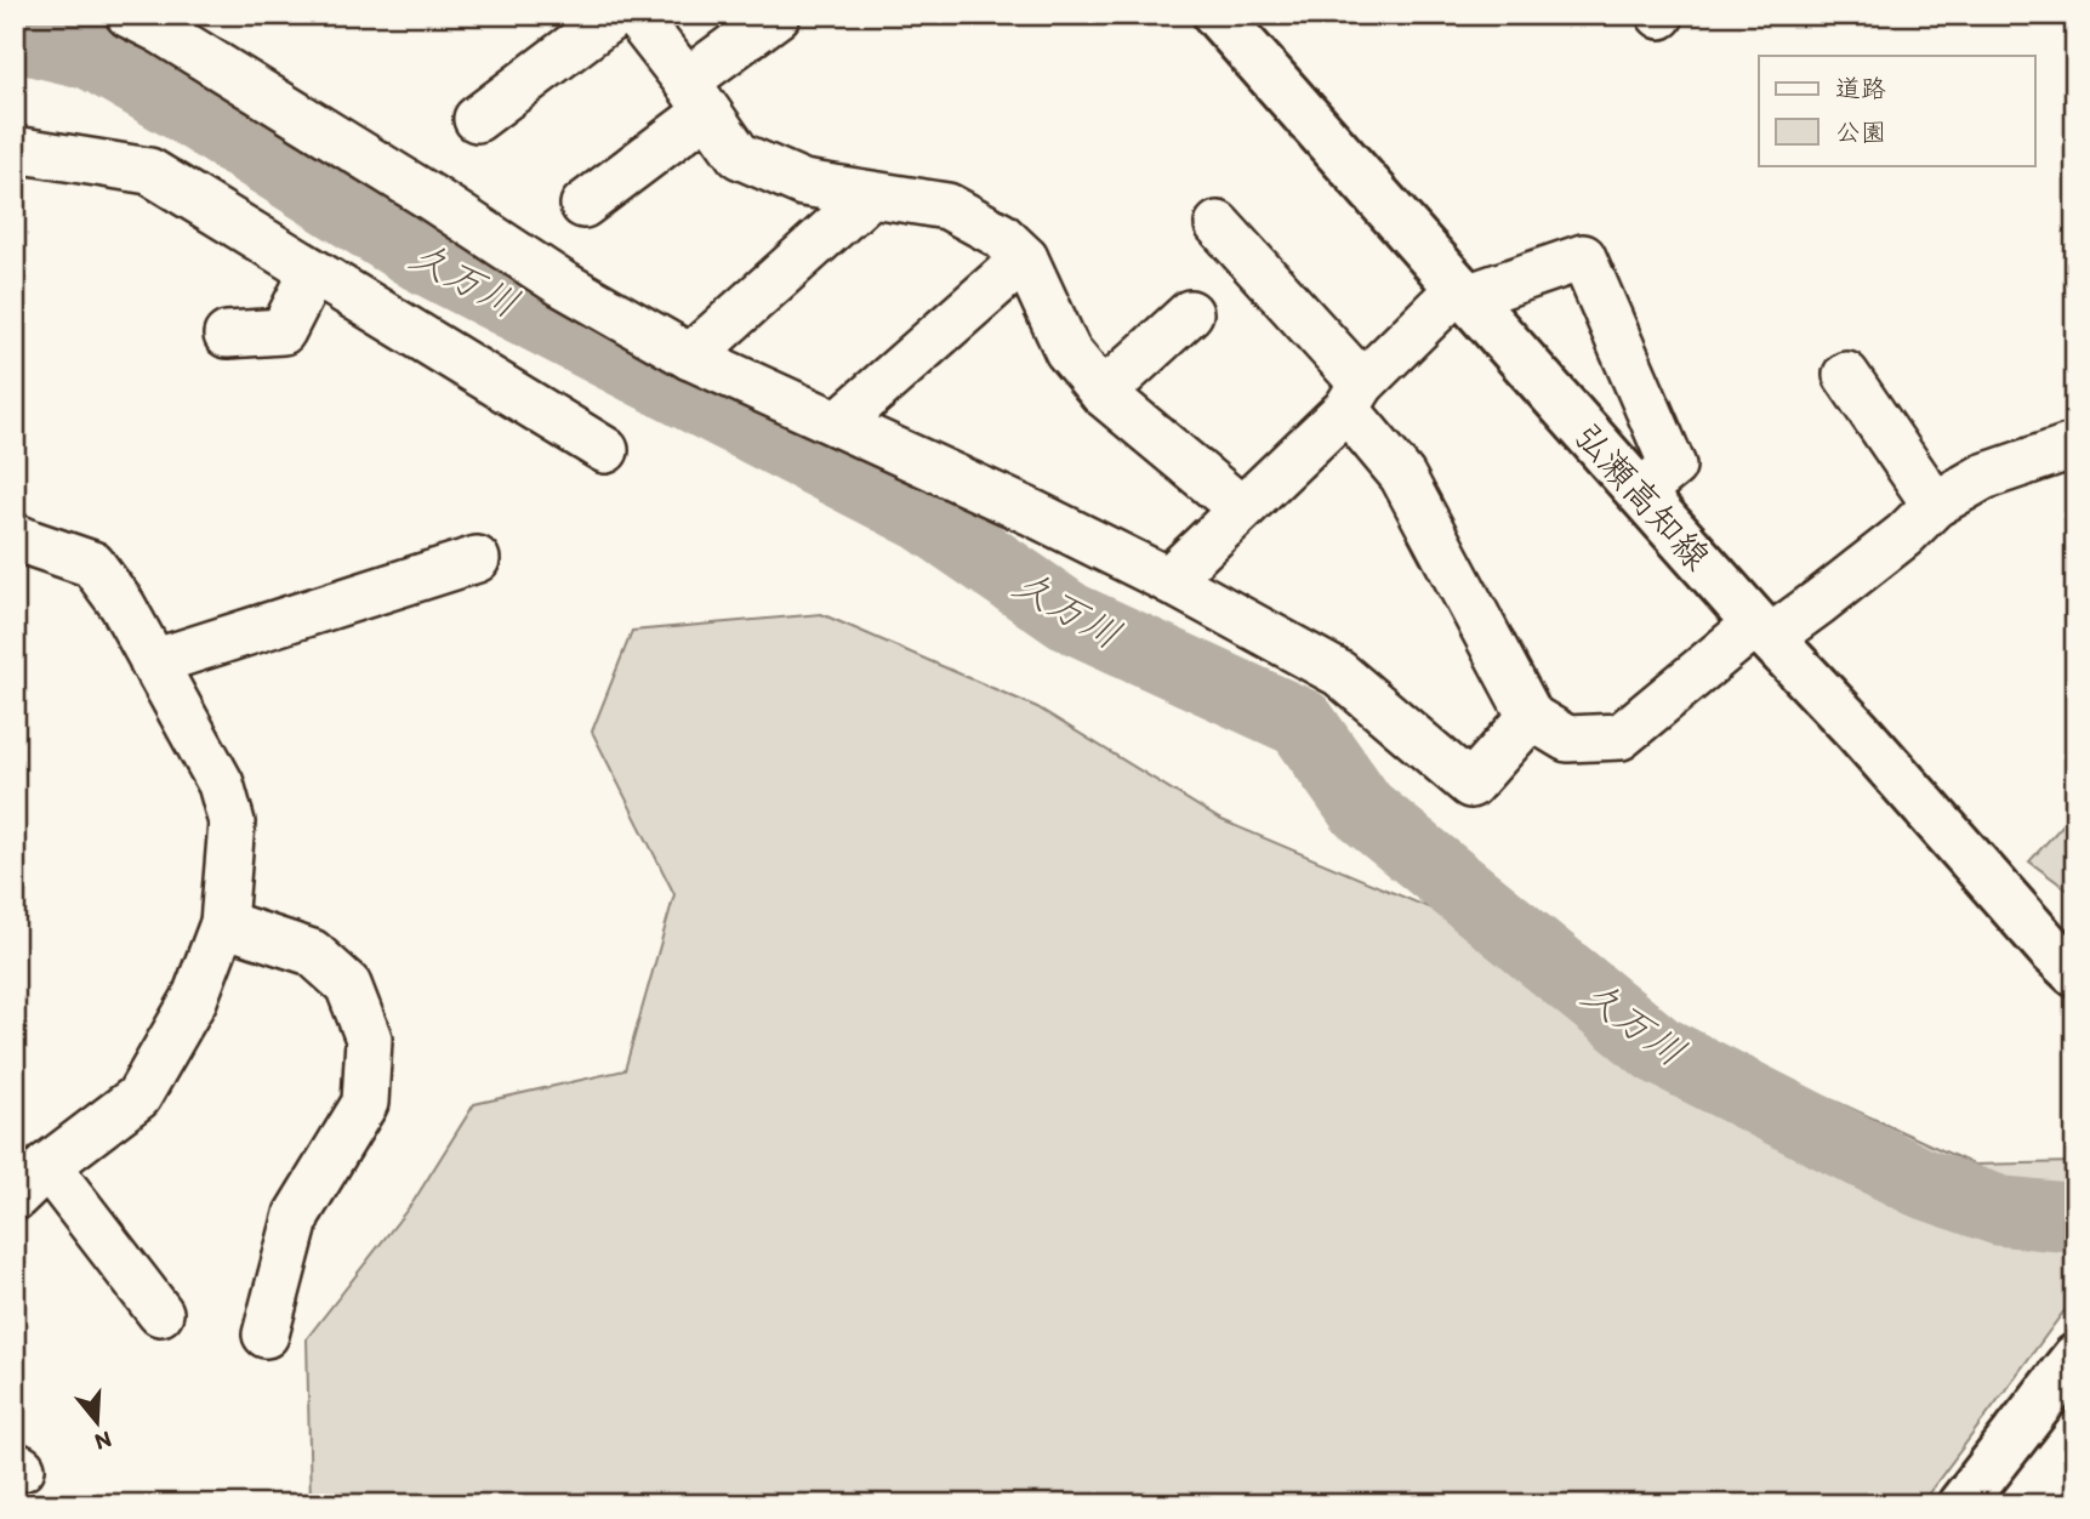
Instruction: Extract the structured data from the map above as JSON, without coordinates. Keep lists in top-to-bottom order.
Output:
{
  "streets": {
    "main road": ["弘瀬高知線"]
  },
  "water": ["久万川"],
  "legend": ["道路", "公園"],
  "north": "bottom"
}
